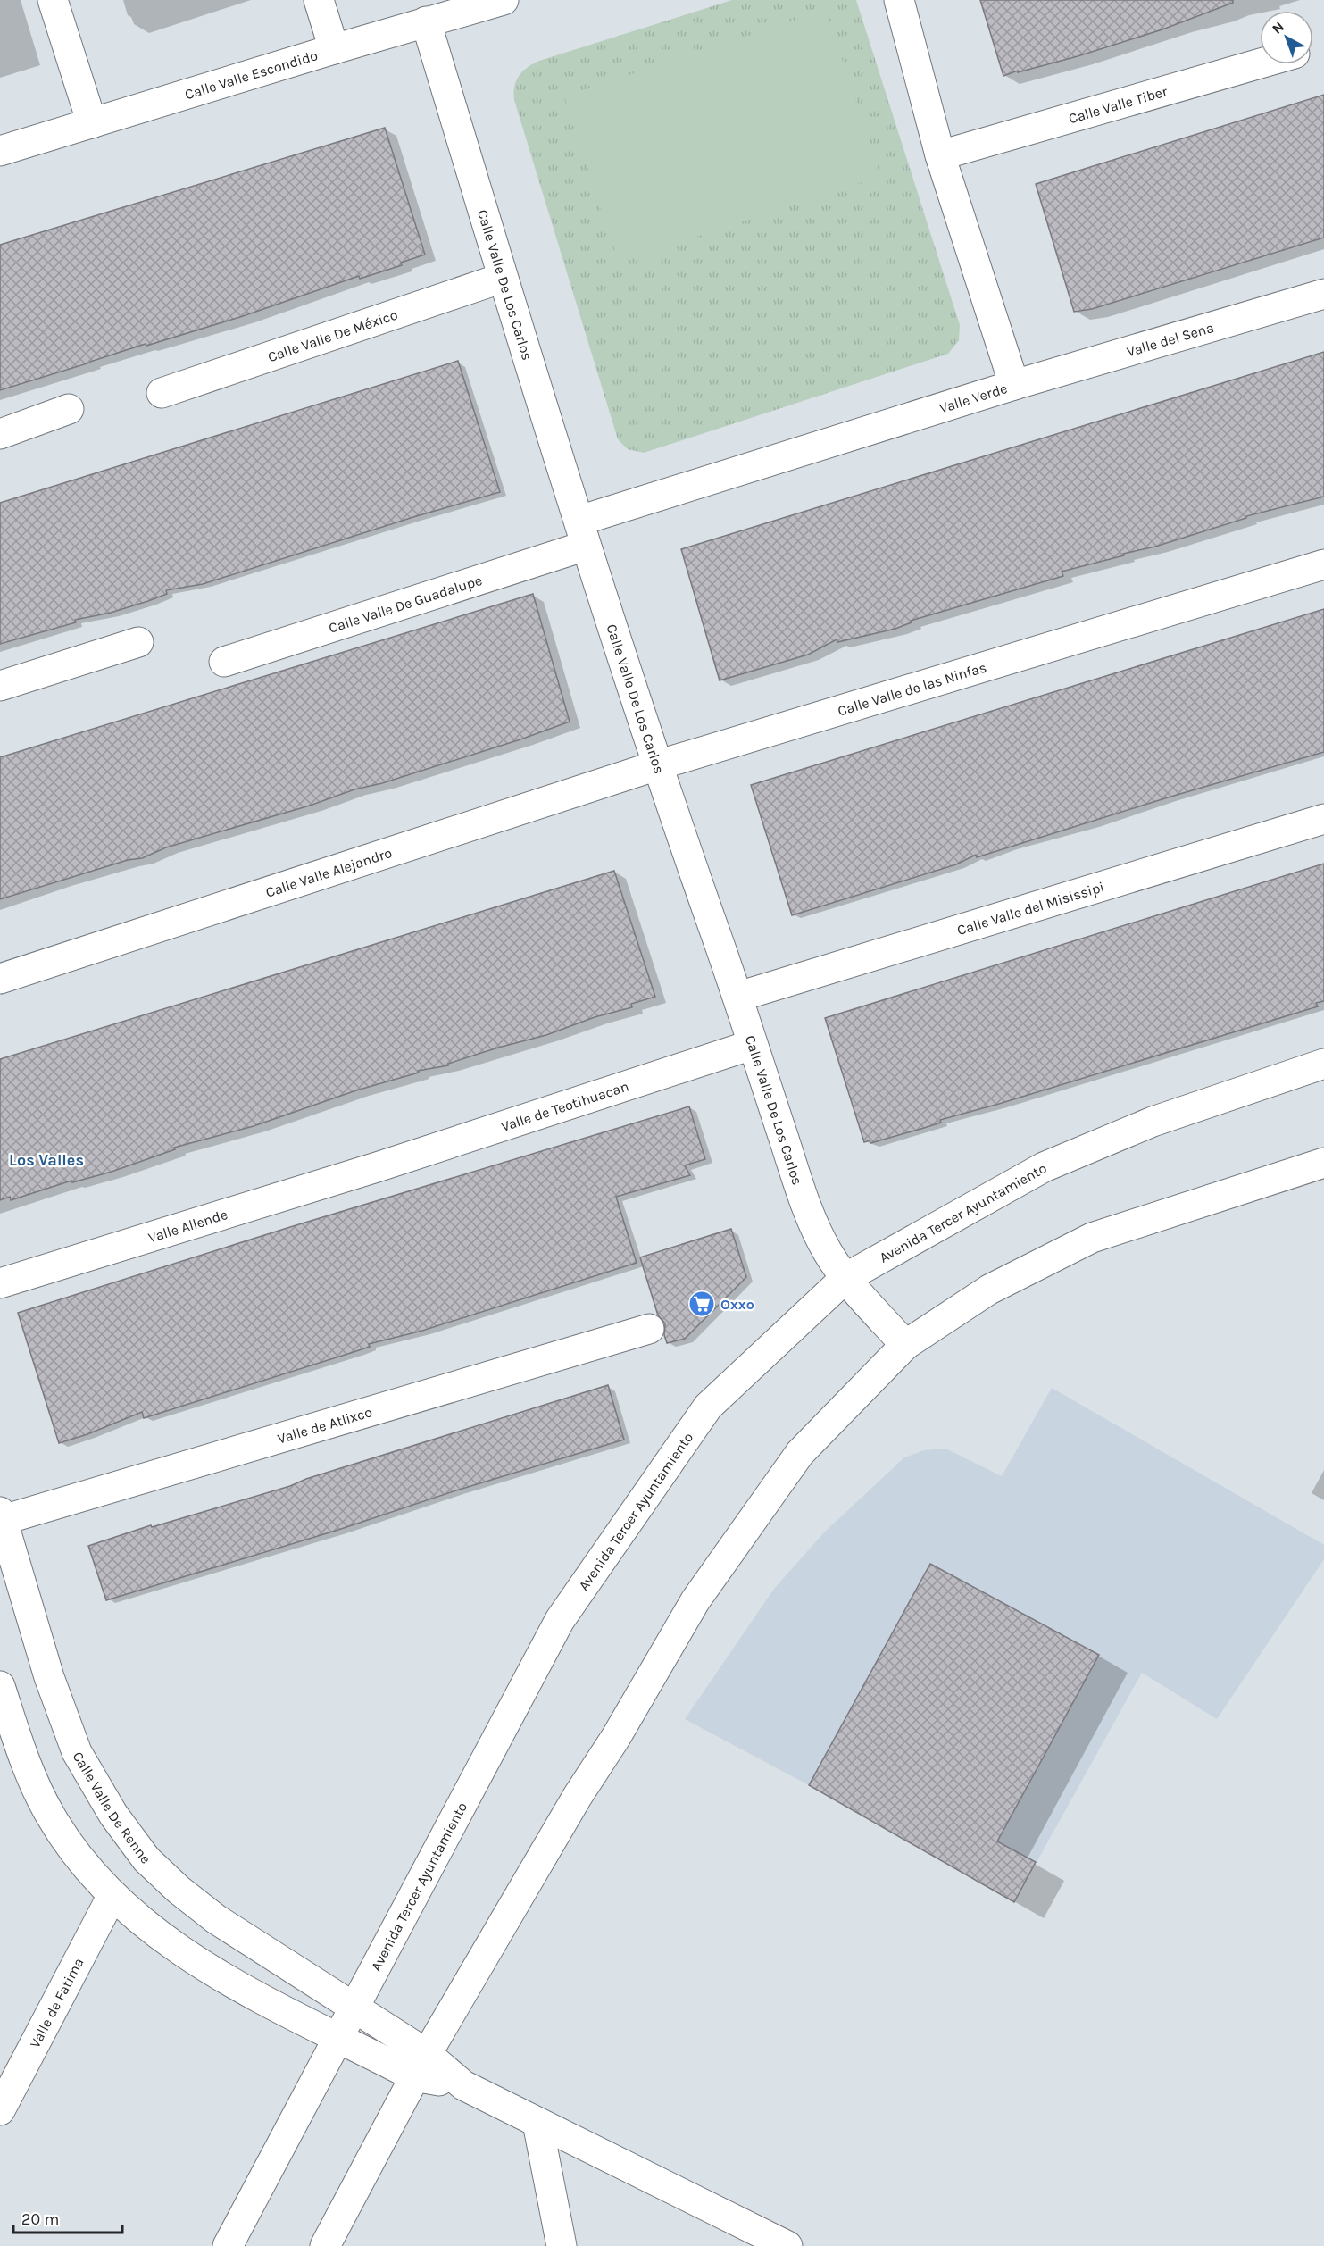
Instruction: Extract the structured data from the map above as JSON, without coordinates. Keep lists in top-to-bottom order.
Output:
{
  "streets": {
    "street": [
      "Calle Valle Escondido",
      "Calle Valle Tiber",
      "Calle Valle De Los Carlos",
      "Calle Valle De México",
      "Valle del Sena",
      "Valle Verde",
      "Calle Valle De Guadalupe",
      "Calle Valle de las Ninfas",
      "Calle Valle Alejandro",
      "Calle Valle del Misissipi",
      "Valle de Teotihuacan",
      "Avenida Tercer Ayuntamiento",
      "Valle Allende",
      "Valle de Atlixco",
      "Calle Valle De Renne",
      "Valle de Fatima"
    ]
  },
  "crossings": [
    ["Calle Valle Escondido", "Calle Valle De Los Carlos"],
    ["Calle Valle Tiber", "Valle Verde"],
    ["Calle Valle De Los Carlos", "Calle Valle De México"],
    ["Calle Valle De Los Carlos", "Valle Verde"],
    ["Calle Valle De Los Carlos", "Calle Valle De Guadalupe"],
    ["Calle Valle De Los Carlos", "Calle Valle de las Ninfas"],
    ["Calle Valle De Los Carlos", "Calle Valle Alejandro"],
    ["Calle Valle De Los Carlos", "Calle Valle del Misissipi"],
    ["Calle Valle De Los Carlos", "Valle de Teotihuacan"],
    ["Calle Valle De Los Carlos", "Avenida Tercer Ayuntamiento"],
    ["Valle del Sena", "Valle Verde"],
    ["Valle Verde", "Calle Valle De Guadalupe"],
    ["Calle Valle de las Ninfas", "Calle Valle Alejandro"],
    ["Valle de Teotihuacan", "Valle Allende"],
    ["Avenida Tercer Ayuntamiento", "Calle Valle De Renne"],
    ["Valle de Atlixco", "Calle Valle De Renne"]
  ],
  "districts": ["Los Valles"],
  "places": {
    "supermarket": ["Oxxo"]
  },
  "scale_bar": "20 m",
  "north": "top left"
}
